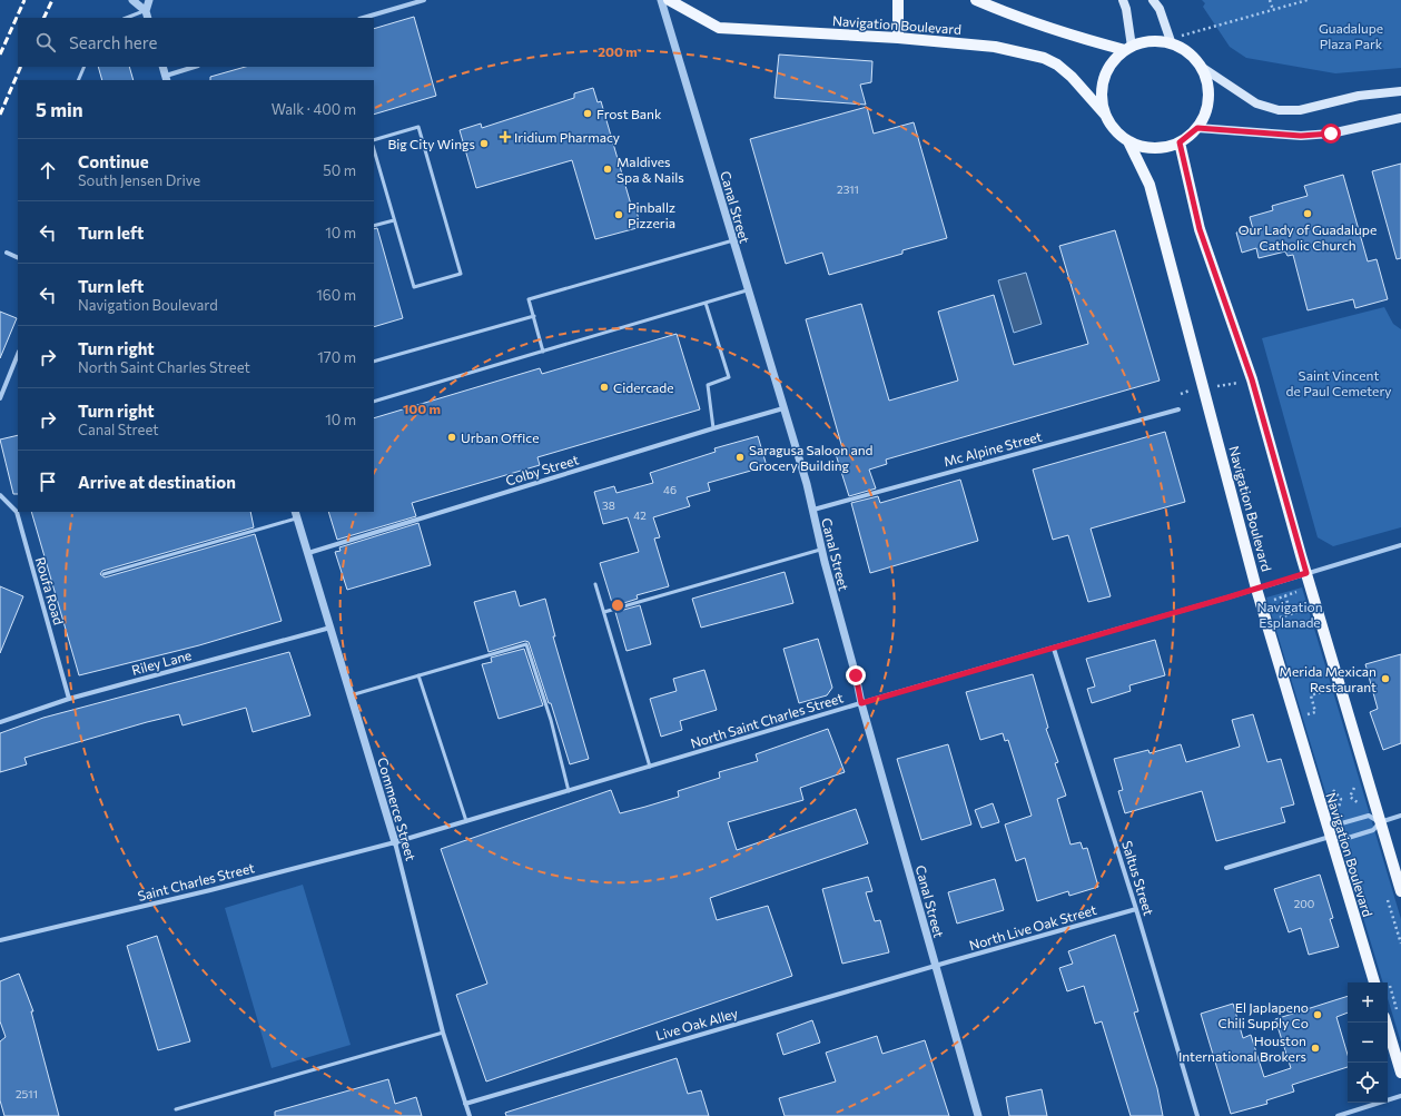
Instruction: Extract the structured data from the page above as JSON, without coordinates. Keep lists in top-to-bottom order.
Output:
{
  "streets": {
    "main road": ["Navigation Boulevard"],
    "street": [
      "Canal Street",
      "Mc Alpine Street",
      "Colby Street",
      "Roufa Road",
      "Riley Lane",
      "North Saint Charles Street",
      "Commerce Street",
      "Saltus Street",
      "Saint Charles Street",
      "North Live Oak Street",
      "Live Oak Alley"
    ]
  },
  "crossings": [
    ["Navigation Boulevard", "North Saint Charles Street"],
    ["Canal Street", "Mc Alpine Street"],
    ["Canal Street", "Colby Street"],
    ["Canal Street", "North Saint Charles Street"],
    ["Canal Street", "North Live Oak Street"],
    ["Canal Street", "Live Oak Alley"],
    ["Colby Street", "Commerce Street"],
    ["Roufa Road", "Riley Lane"],
    ["Riley Lane", "Commerce Street"],
    ["North Saint Charles Street", "Commerce Street"],
    ["North Saint Charles Street", "Saltus Street"],
    ["North Saint Charles Street", "Saint Charles Street"],
    ["Commerce Street", "Saint Charles Street"],
    ["Commerce Street", "Live Oak Alley"],
    ["Saltus Street", "North Live Oak Street"],
    ["North Live Oak Street", "Live Oak Alley"]
  ],
  "parks": ["Guadalupe Plaza Park", "Saint Vincent de Paul Cemetery", "Navigation Esplanade"],
  "places": {
    "other": [
      "Frost Bank",
      "Big City Wings",
      "Maldives Spa & Nails",
      "Our Lady of Guadalupe Catholic Church",
      "Pinballz Pizzeria",
      "Cidercade",
      "Urban Office",
      "Saragusa Saloon and Grocery Building",
      "Merida Mexican Restaurant",
      "El Japlapeno Chili Supply Co",
      "Houston International Brokers"
    ],
    "health": ["Iridium Pharmacy"]
  },
  "house_numbers": [
    "2311",
    "46",
    "38",
    "42",
    "200",
    "2511"
  ],
  "page": {
    "search": "Search here",
    "heading": ["5 min", "Walk · 400 m"],
    "list": [
      ["Continue", "South Jensen Drive", "50 m"],
      ["Turn left", "10 m"],
      ["Turn left", "Navigation Boulevard", "160 m"],
      ["Turn right", "North Saint Charles Street", "170 m"],
      ["Turn right", "Canal Street", "10 m"],
      "Arrive at destination"
    ],
    "map_buttons": ["+", "−"]
  },
  "rings": ["200 m", "100 m"]
}
